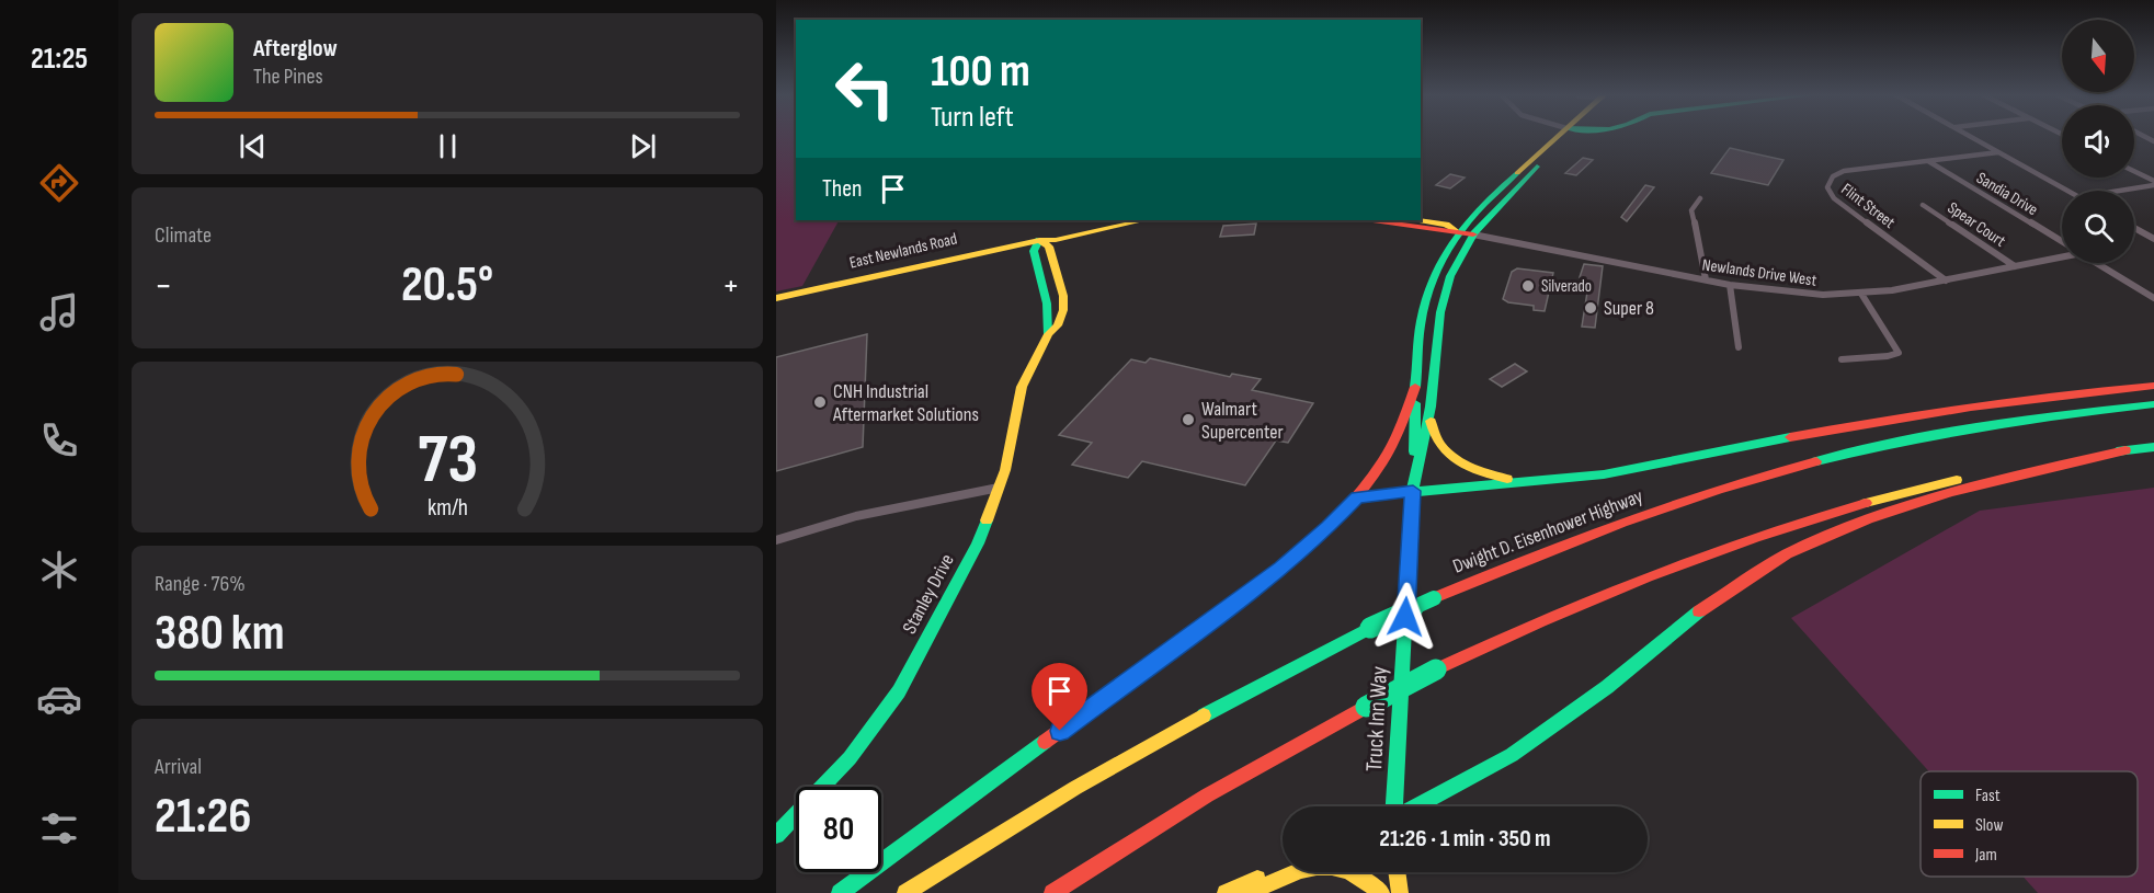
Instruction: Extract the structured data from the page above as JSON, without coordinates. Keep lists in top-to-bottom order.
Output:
{
  "streets": {
    "main road": [
      "East Newlands Road",
      "Dwight D. Eisenhower Highway",
      "Stanley Drive",
      "Truck Inn Way"
    ],
    "street": [
      "Sandia Drive",
      "Flint Street",
      "Spear Court",
      "Newlands Drive West"
    ]
  },
  "crossings": [
    ["Sandia Drive", "Flint Street"],
    ["Flint Street", "Newlands Drive West"],
    ["Spear Court", "Newlands Drive West"],
    ["East Newlands Road", "Stanley Drive"]
  ],
  "places": [
    "Silverado",
    "Super 8",
    "CNH Industrial Aftermarket Solutions",
    "Walmart Supercenter"
  ],
  "legend": ["Fast", "Slow", "Jam"],
  "north": "bottom",
  "page": {
    "tabs": "21:25",
    "turn": ["100 m", "Turn left"],
    "song": ["Afterglow", "The Pines"],
    "then": "Then",
    "tile": [
      "Climate",
      ["Range · 76%", "380 km"],
      ["Arrival", "21:26"]
    ],
    "heat": ["−", "20.5°", "+"],
    "limit": "80",
    "trip": "21:26 · 1 min · 350 m",
    "gauge": ["73", "km/h"]
  }
}
